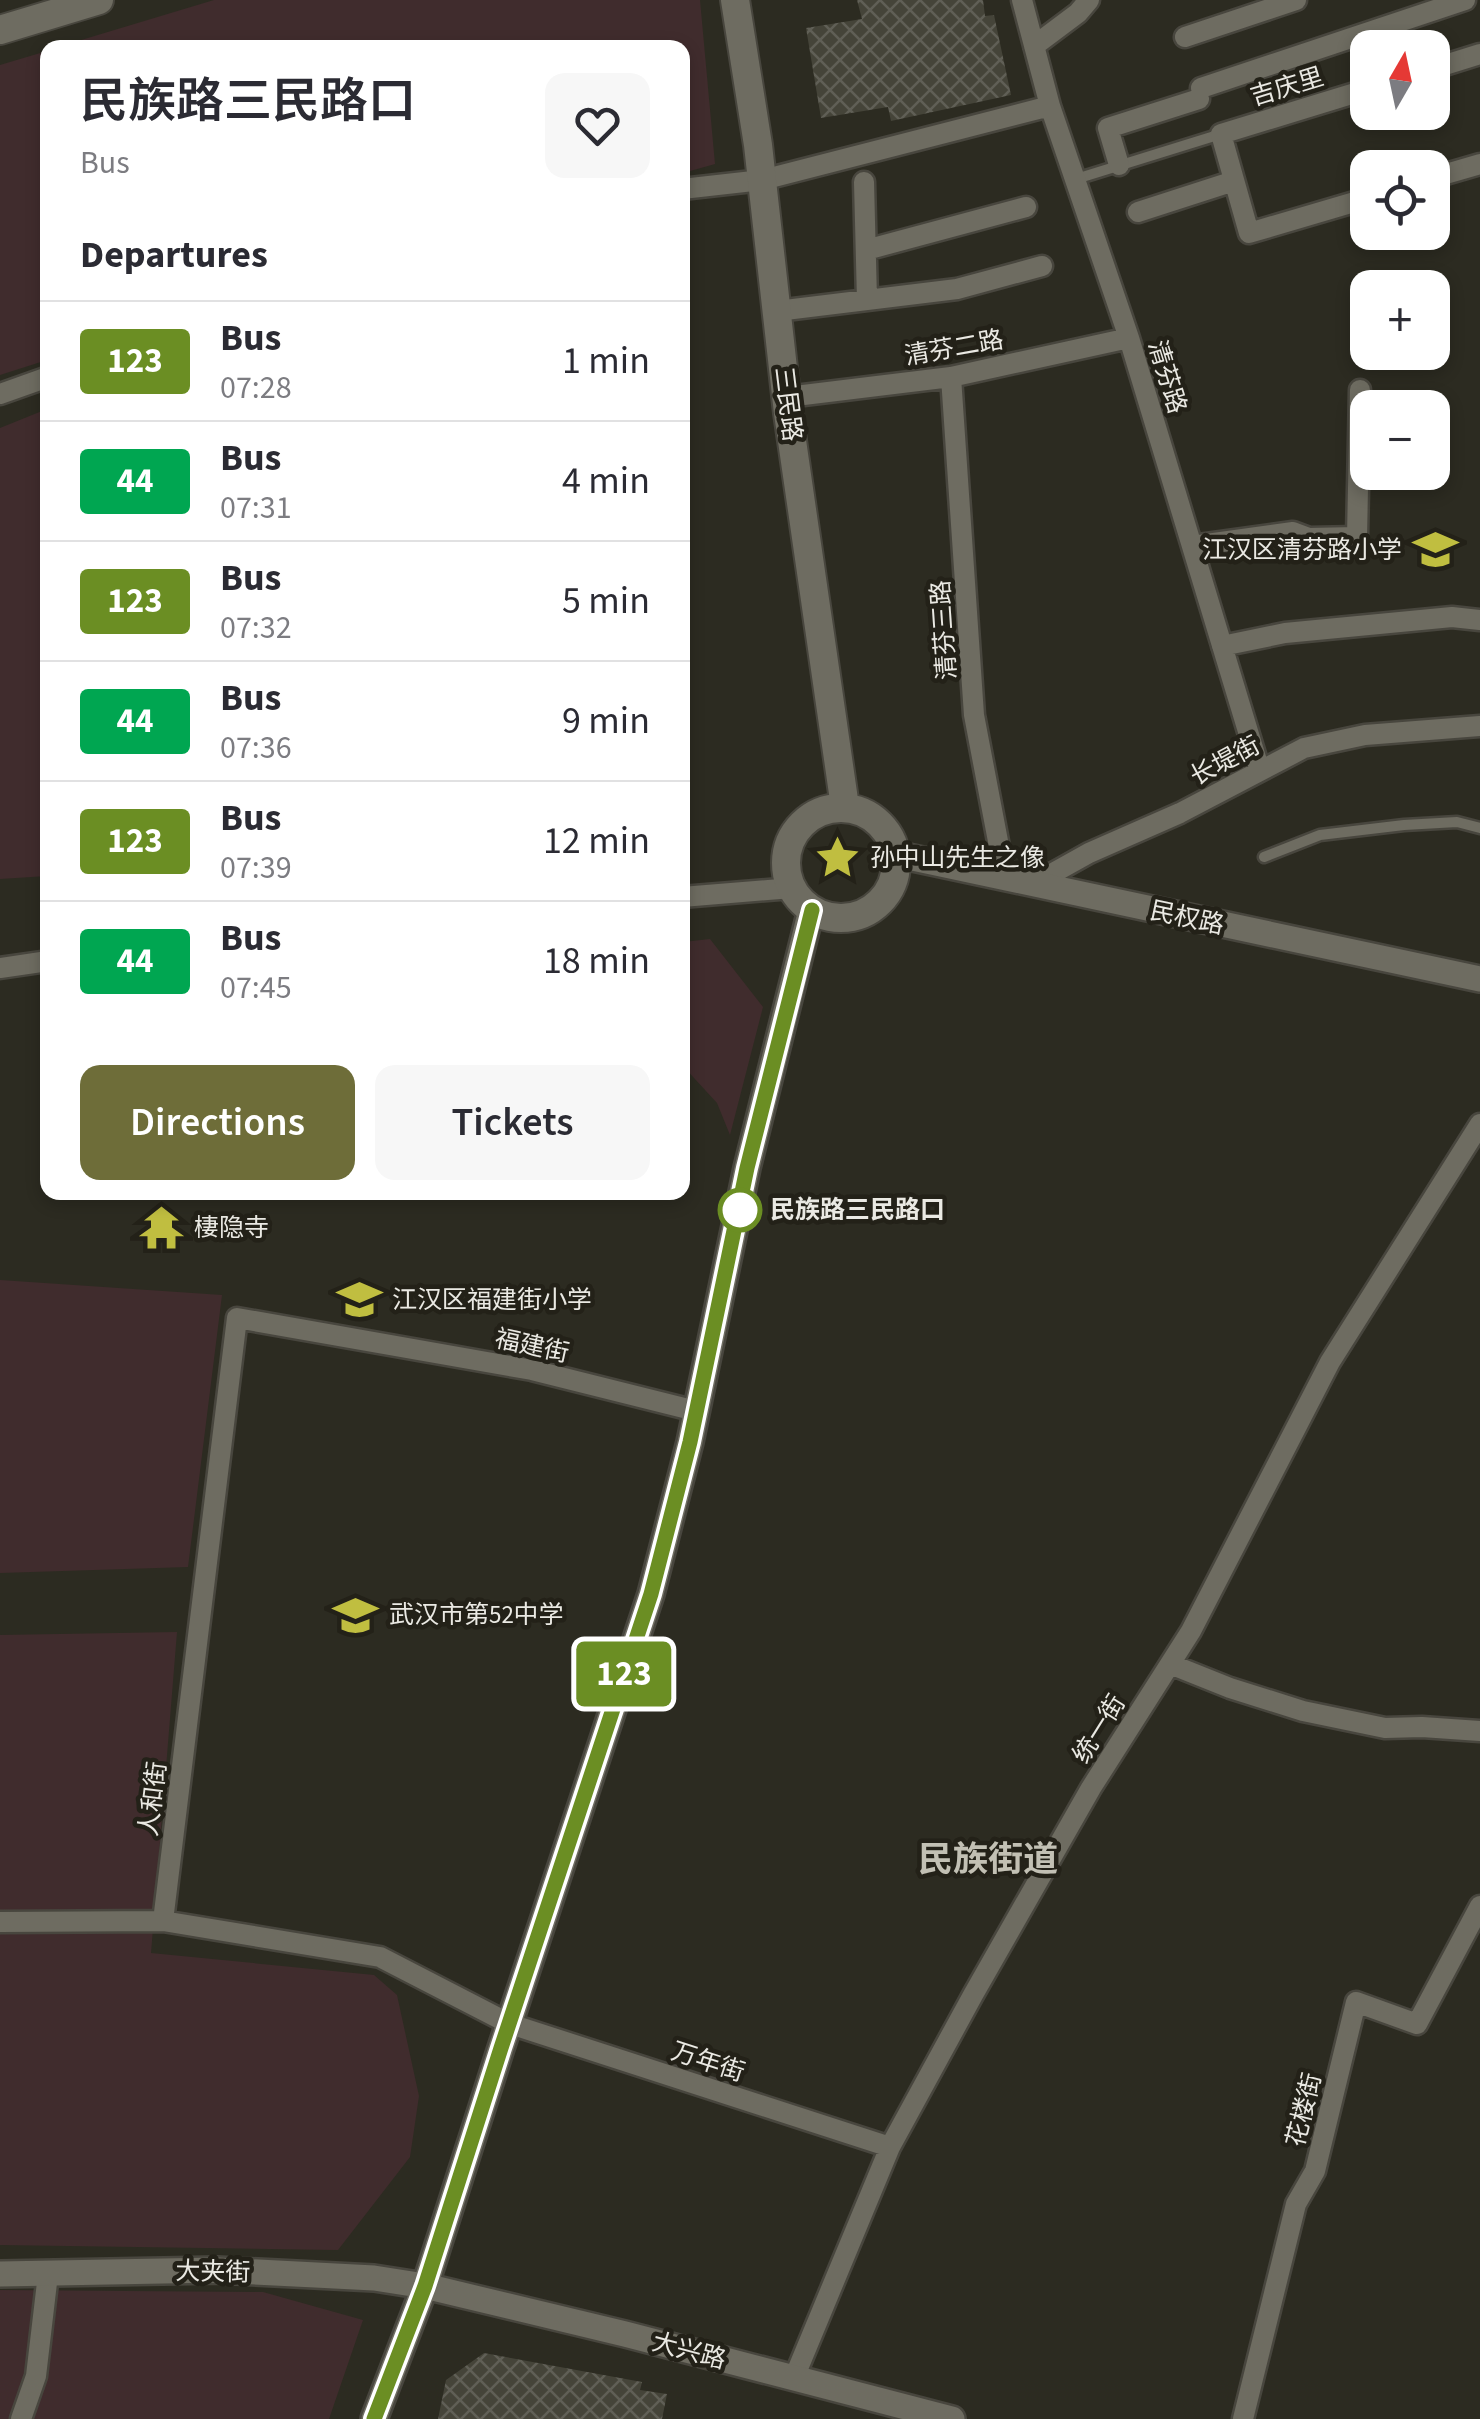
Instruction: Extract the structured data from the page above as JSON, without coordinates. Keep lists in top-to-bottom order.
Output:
{
  "streets": {
    "main road": ["三民路"],
    "street": [
      "吉庆里",
      "清芬二路",
      "清芬路",
      "清芬三路",
      "长堤街",
      "民权路",
      "福建街",
      "统一街",
      "人和街",
      "万年街",
      "花楼街",
      "大夹街",
      "大兴路"
    ]
  },
  "crossings": [
    ["清芬二路", "清芬路"],
    ["清芬二路", "三民路"],
    ["清芬二路", "清芬三路"],
    ["清芬路", "长堤街"],
    ["三民路", "民权路"],
    ["清芬三路", "长堤街"],
    ["清芬三路", "民权路"],
    ["长堤街", "民权路"],
    ["福建街", "人和街"],
    ["统一街", "万年街"],
    ["统一街", "大兴路"],
    ["大夹街", "大兴路"]
  ],
  "districts": ["民族街道"],
  "places": {
    "school or university": ["江汉区清芬路小学", "江汉区福建街小学", "武汉市第52中学"],
    "place": ["孙中山先生之像"],
    "other": ["民族路三民路口"],
    "temple": ["棲隐寺"]
  },
  "lines": ["bus line 123"],
  "north": "top",
  "page": {
    "on_map": "123",
    "map_buttons": ["+", "−"],
    "heading": [
      ["民族路三民路口", "Bus"],
      "Departures"
    ],
    "list": [
      {
        "mark": "123",
        "name": "Bus",
        "note": "07:28",
        "value": "1 min"
      },
      {
        "mark": "44",
        "name": "Bus",
        "note": "07:31",
        "value": "4 min"
      },
      {
        "mark": "123",
        "name": "Bus",
        "note": "07:32",
        "value": "5 min"
      },
      {
        "mark": "44",
        "name": "Bus",
        "note": "07:36",
        "value": "9 min"
      },
      {
        "mark": "123",
        "name": "Bus",
        "note": "07:39",
        "value": "12 min"
      },
      {
        "mark": "44",
        "name": "Bus",
        "note": "07:45",
        "value": "18 min"
      }
    ],
    "buttons": ["Directions", "Tickets"]
  }
}
